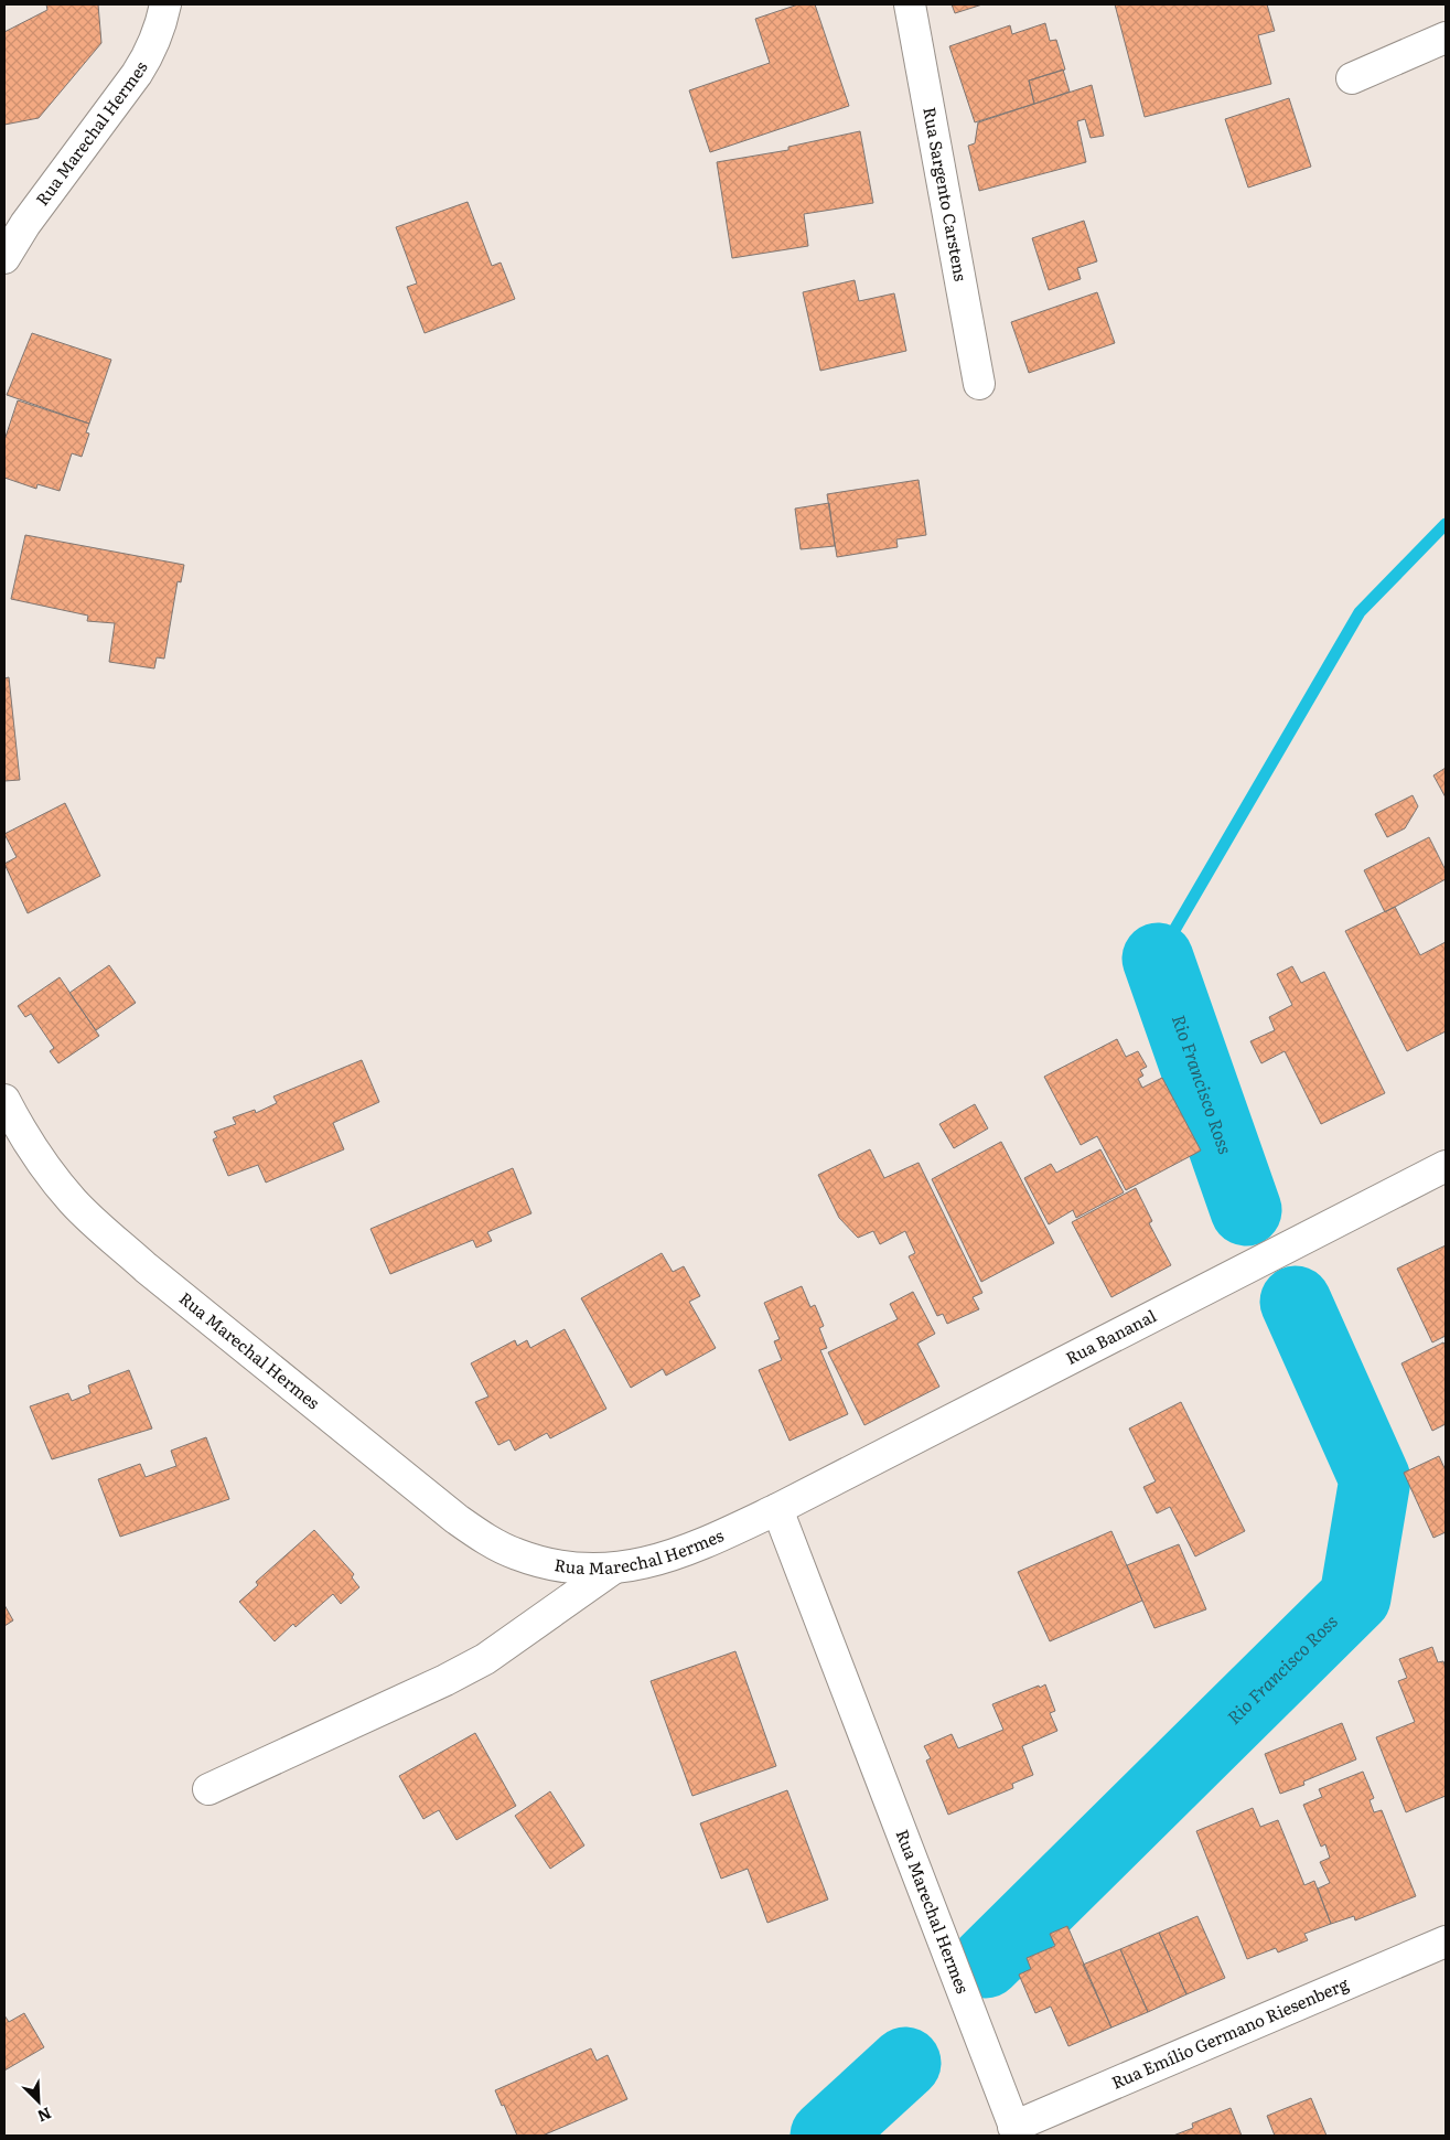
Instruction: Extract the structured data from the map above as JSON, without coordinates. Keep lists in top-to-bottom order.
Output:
{
  "streets": {
    "street": [
      "Rua Marechal Hermes",
      "Rua Sargento Carstens",
      "Rua Bananal",
      "Rua Emílio Germano Riesenberg"
    ]
  },
  "crossings": [
    ["Rua Marechal Hermes", "Rua Bananal"],
    ["Rua Marechal Hermes", "Rua Emílio Germano Riesenberg"]
  ],
  "water": ["Rio Francisco Ross"],
  "north": "bottom right"
}
